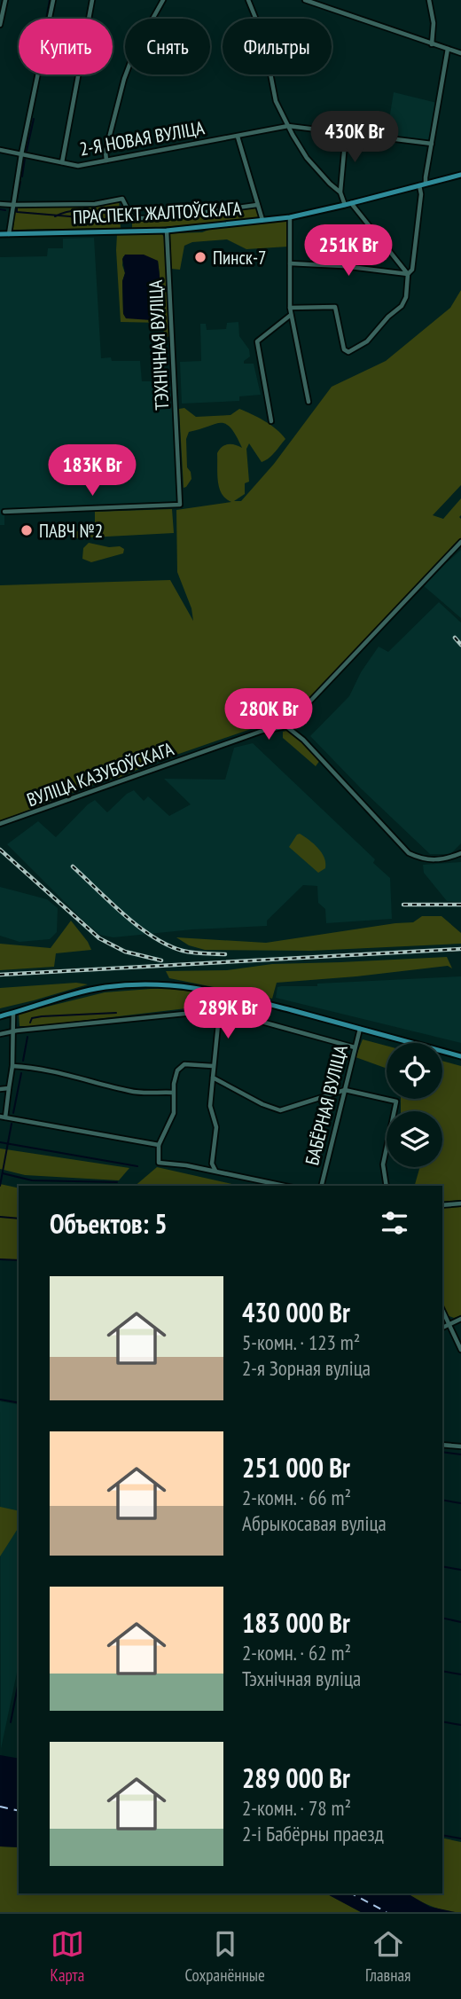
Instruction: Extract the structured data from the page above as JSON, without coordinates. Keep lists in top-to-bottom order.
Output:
{
  "streets": {
    "main road": ["ПРАСПЕКТ ЖАЛТОЎСКАГА"],
    "street": [
      "2-Я НОВАЯ ВУЛІЦА",
      "ТЭХНІЧНАЯ ВУЛІЦА",
      "ВУЛІЦА КАЗУБОЎСКАГА",
      "БАБЁРНАЯ ВУЛІЦА"
    ]
  },
  "crossings": [
    ["ПРАСПЕКТ ЖАЛТОЎСКАГА", "ТЭХНІЧНАЯ ВУЛІЦА"]
  ],
  "places": ["Пинск-7", "ПАВЧ №2"],
  "page": {
    "chip": ["Купить", "Снять", "Фильтры"],
    "price": [
      "430K Br",
      "251K Br",
      "183K Br",
      "280K Br",
      "289K Br"
    ],
    "heading": "Объектов: 5",
    "list": [
      {
        "name": "430 000 Br",
        "note": "5-комн. · 123 m² · 2-я Зорная вуліца"
      },
      {
        "name": "251 000 Br",
        "note": "2-комн. · 66 m² · Абрыкосавая вуліца"
      },
      {
        "name": "183 000 Br",
        "note": "2-комн. · 62 m² · Тэхнічная вуліца"
      },
      {
        "name": "289 000 Br",
        "note": "2-комн. · 78 m² · 2-і Бабёрны праезд"
      }
    ],
    "tabs": ["Карта", "Сохранённые", "Главная"]
  }
}
